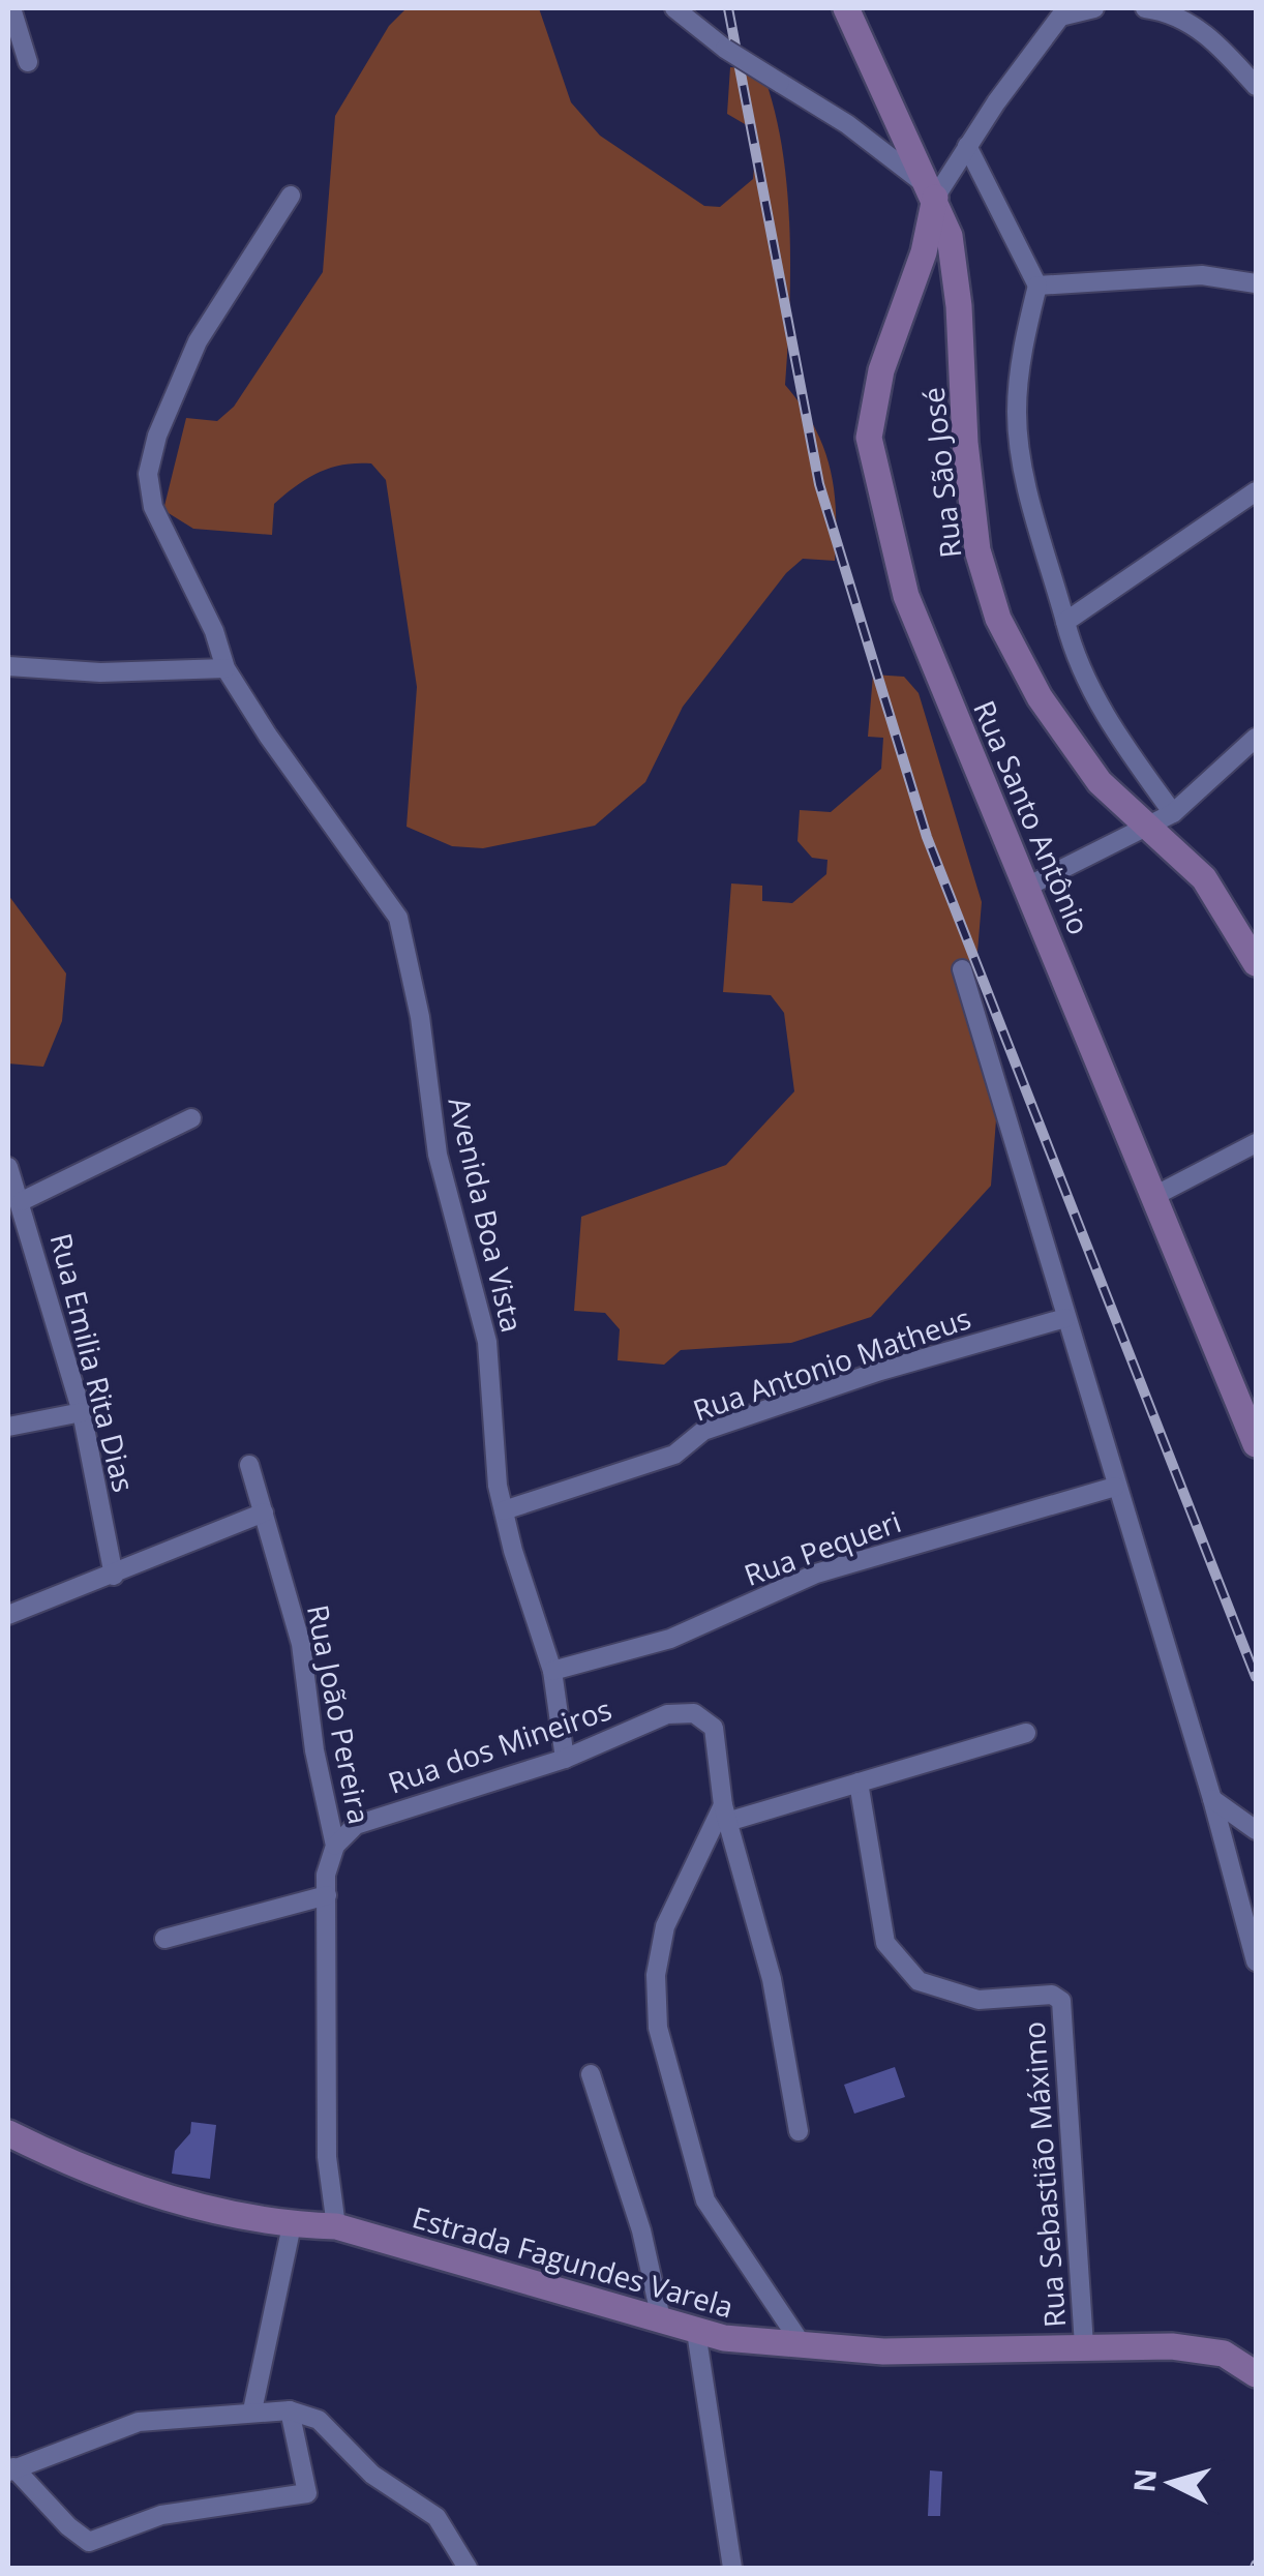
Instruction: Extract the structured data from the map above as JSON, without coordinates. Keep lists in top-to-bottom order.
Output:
{
  "streets": {
    "main road": ["Rua São José", "Rua Santo Antônio", "Estrada Fagundes Varela"],
    "street": [
      "Avenida Boa Vista",
      "Rua Emilia Rita Dias",
      "Rua Antonio Matheus",
      "Rua Pequeri",
      "Rua João Pereira",
      "Rua dos Mineiros",
      "Rua Sebastião Máximo"
    ]
  },
  "crossings": [
    ["Rua São José", "Rua Santo Antônio"],
    ["Avenida Boa Vista", "Rua Antonio Matheus"],
    ["Avenida Boa Vista", "Rua Pequeri"],
    ["Avenida Boa Vista", "Rua dos Mineiros"],
    ["Rua João Pereira", "Rua dos Mineiros"],
    ["Rua João Pereira", "Estrada Fagundes Varela"],
    ["Rua Sebastião Máximo", "Estrada Fagundes Varela"]
  ],
  "north": "left"
}
